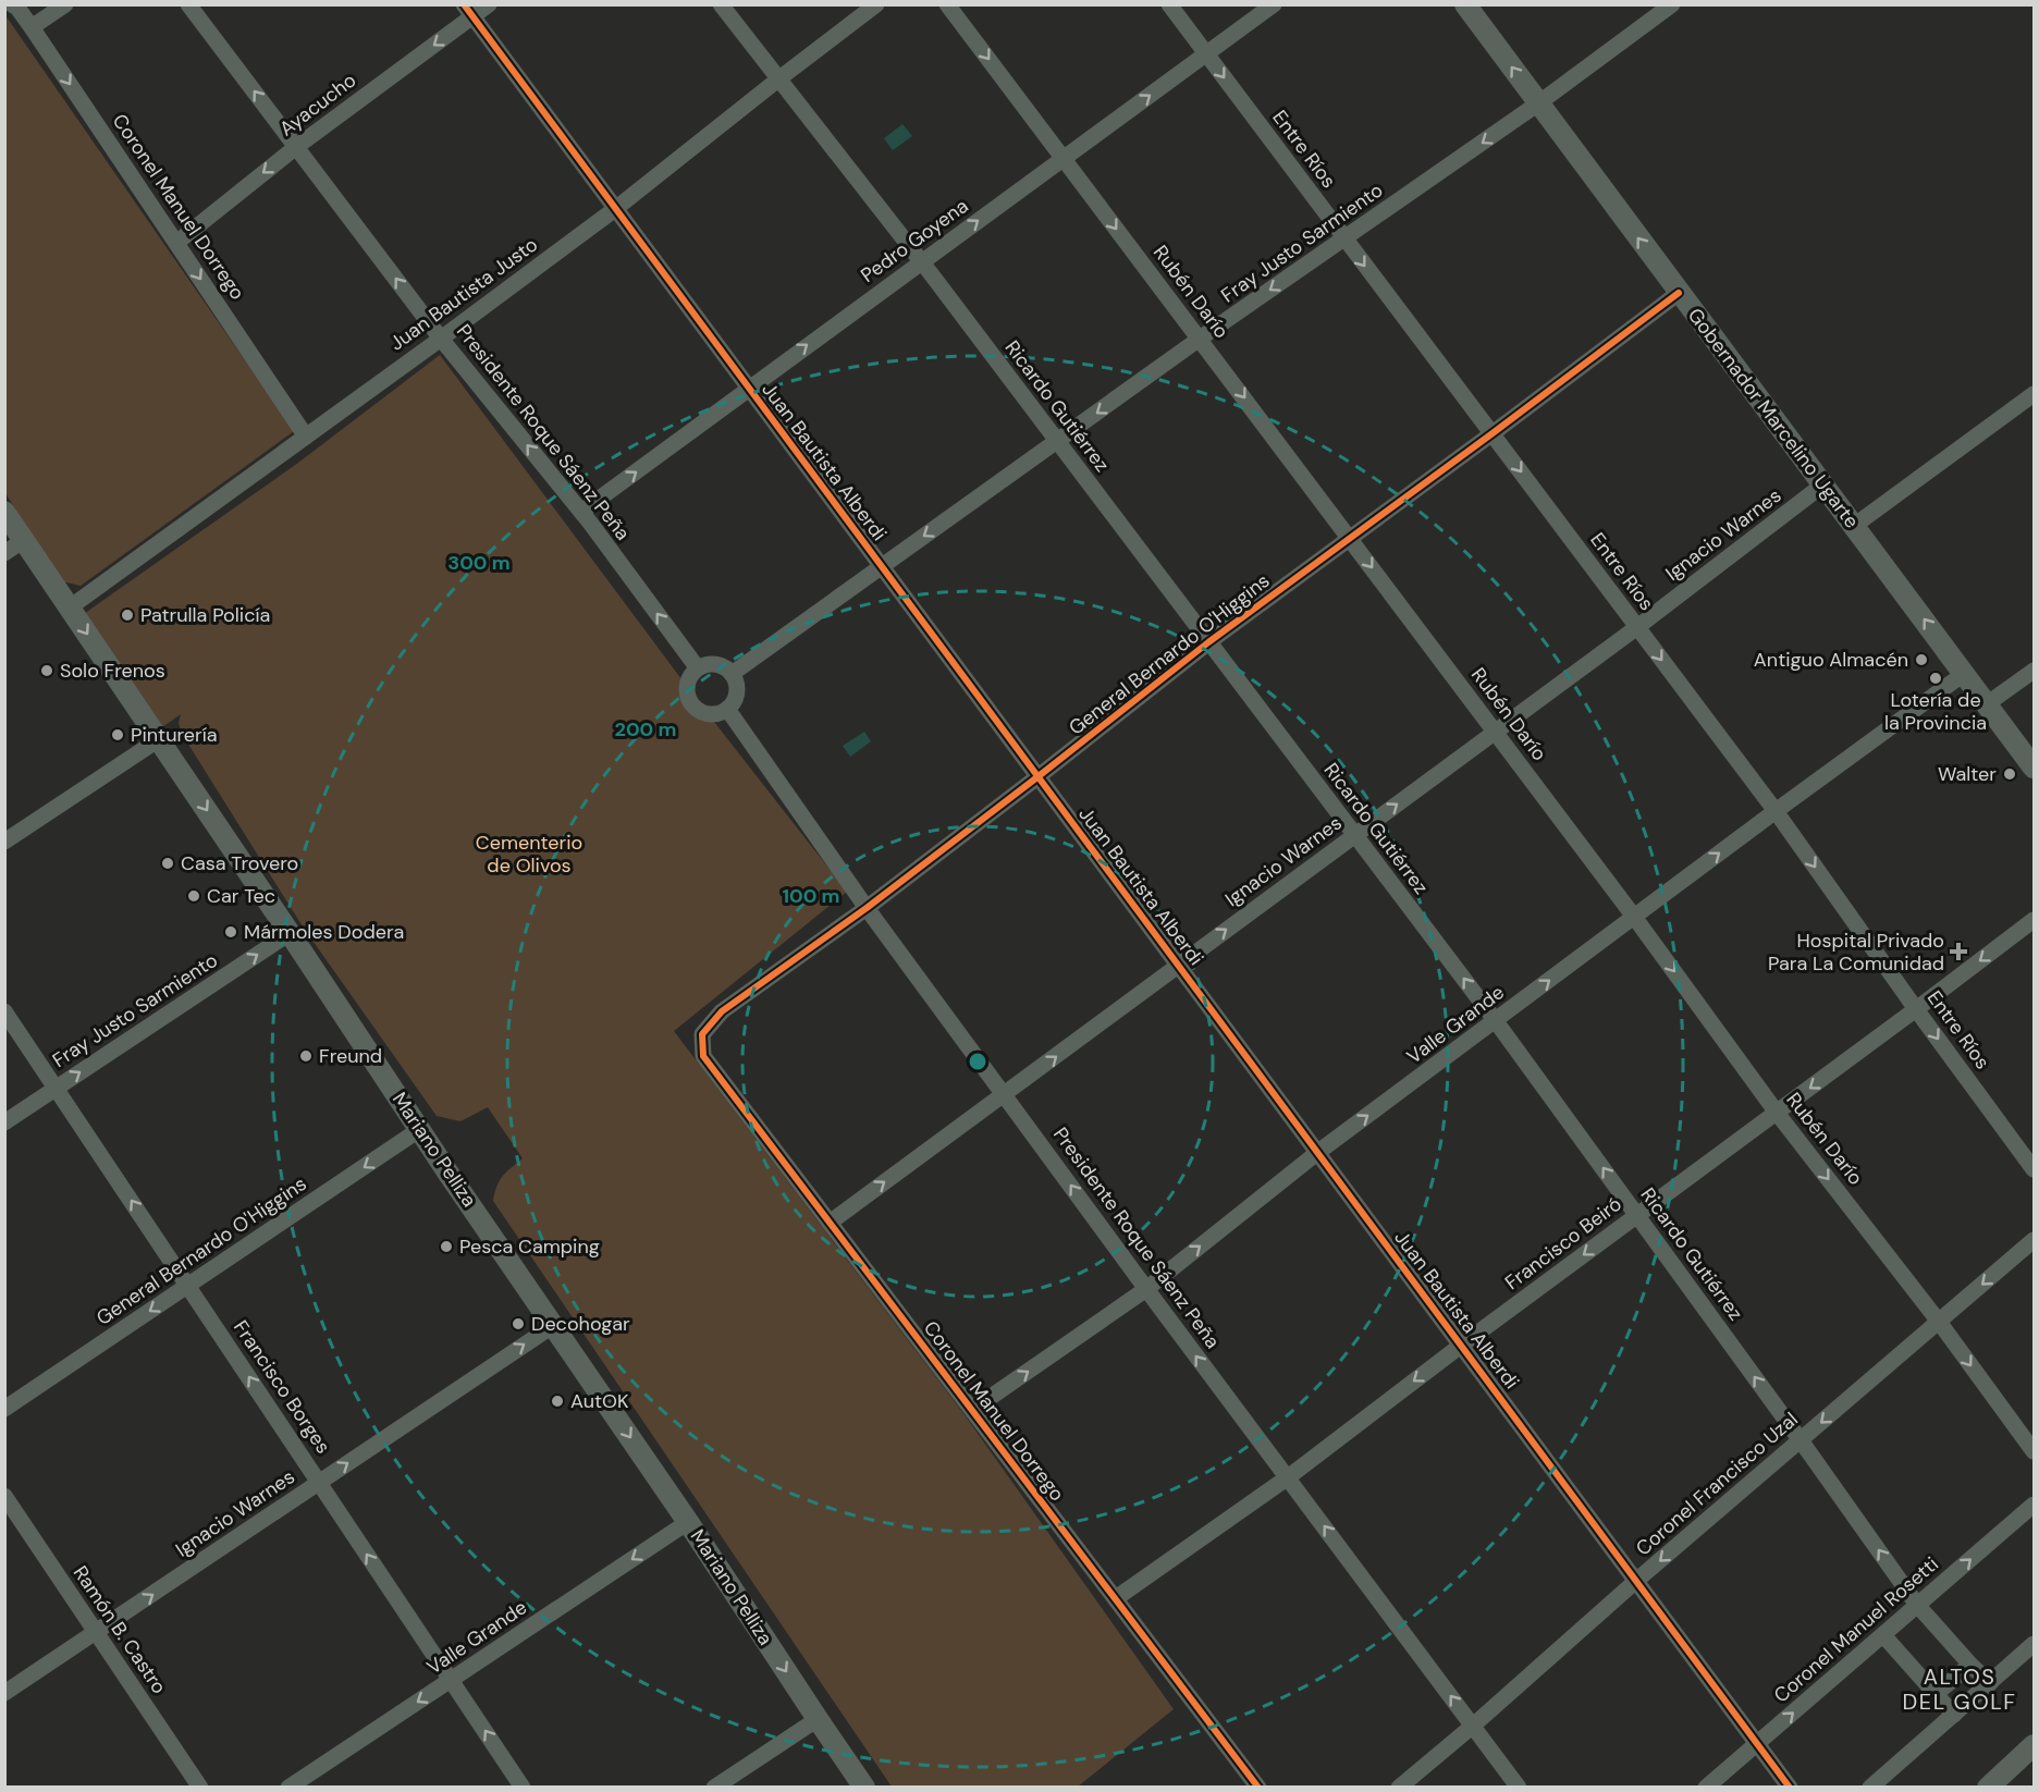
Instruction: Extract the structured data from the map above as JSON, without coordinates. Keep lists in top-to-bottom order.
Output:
{
  "streets": {
    "street": [
      "Ayacucho",
      "Entre Ríos",
      "Coronel Manuel Dorrego",
      "Pedro Goyena",
      "Fray Justo Sarmiento",
      "Rubén Darío",
      "Juan Bautista Justo",
      "Ricardo Gutiérrez",
      "Gobernador Marcelino Ugarte",
      "Presidente Roque Sáenz Peña",
      "Juan Bautista Alberdi",
      "Ignacio Warnes",
      "General Bernardo O'Higgins",
      "Valle Grande",
      "Mariano Pelliza",
      "Francisco Beiró",
      "Francisco Borges",
      "Coronel Francisco Uzal",
      "Ramón B. Castro",
      "Coronel Manuel Rosetti"
    ]
  },
  "crossings": [
    ["Ayacucho", "Coronel Manuel Dorrego"],
    ["Ayacucho", "Presidente Roque Sáenz Peña"],
    ["Ayacucho", "Juan Bautista Alberdi"],
    ["Entre Ríos", "Pedro Goyena"],
    ["Entre Ríos", "Fray Justo Sarmiento"],
    ["Entre Ríos", "Ignacio Warnes"],
    ["Entre Ríos", "General Bernardo O'Higgins"],
    ["Entre Ríos", "Valle Grande"],
    ["Entre Ríos", "Francisco Beiró"],
    ["Coronel Manuel Dorrego", "Juan Bautista Justo"],
    ["Coronel Manuel Dorrego", "Ignacio Warnes"],
    ["Coronel Manuel Dorrego", "General Bernardo O'Higgins"],
    ["Coronel Manuel Dorrego", "Valle Grande"],
    ["Coronel Manuel Dorrego", "Francisco Beiró"],
    ["Pedro Goyena", "Rubén Darío"],
    ["Pedro Goyena", "Ricardo Gutiérrez"],
    ["Pedro Goyena", "Presidente Roque Sáenz Peña"],
    ["Pedro Goyena", "Juan Bautista Alberdi"],
    ["Fray Justo Sarmiento", "Rubén Darío"],
    ["Fray Justo Sarmiento", "Ricardo Gutiérrez"],
    ["Fray Justo Sarmiento", "Gobernador Marcelino Ugarte"],
    ["Fray Justo Sarmiento", "Presidente Roque Sáenz Peña"],
    ["Fray Justo Sarmiento", "Juan Bautista Alberdi"],
    ["Fray Justo Sarmiento", "Mariano Pelliza"],
    ["Fray Justo Sarmiento", "Francisco Borges"],
    ["Rubén Darío", "Ignacio Warnes"],
    ["Rubén Darío", "General Bernardo O'Higgins"],
    ["Rubén Darío", "Valle Grande"],
    ["Rubén Darío", "Francisco Beiró"],
    ["Rubén Darío", "Coronel Francisco Uzal"],
    ["Juan Bautista Justo", "Ricardo Gutiérrez"],
    ["Juan Bautista Justo", "Presidente Roque Sáenz Peña"],
    ["Juan Bautista Justo", "Juan Bautista Alberdi"],
    ["Juan Bautista Justo", "Mariano Pelliza"],
    ["Ricardo Gutiérrez", "Ignacio Warnes"],
    ["Ricardo Gutiérrez", "General Bernardo O'Higgins"],
    ["Ricardo Gutiérrez", "Valle Grande"],
    ["Ricardo Gutiérrez", "Francisco Beiró"],
    ["Ricardo Gutiérrez", "Coronel Francisco Uzal"],
    ["Ricardo Gutiérrez", "Coronel Manuel Rosetti"],
    ["Gobernador Marcelino Ugarte", "Ignacio Warnes"],
    ["Gobernador Marcelino Ugarte", "General Bernardo O'Higgins"],
    ["Gobernador Marcelino Ugarte", "Valle Grande"],
    ["Presidente Roque Sáenz Peña", "Ignacio Warnes"],
    ["Presidente Roque Sáenz Peña", "General Bernardo O'Higgins"],
    ["Presidente Roque Sáenz Peña", "Valle Grande"],
    ["Presidente Roque Sáenz Peña", "Francisco Beiró"],
    ["Presidente Roque Sáenz Peña", "Coronel Francisco Uzal"],
    ["Juan Bautista Alberdi", "Ignacio Warnes"],
    ["Juan Bautista Alberdi", "General Bernardo O'Higgins"],
    ["Juan Bautista Alberdi", "Valle Grande"],
    ["Juan Bautista Alberdi", "Francisco Beiró"],
    ["Juan Bautista Alberdi", "Coronel Francisco Uzal"],
    ["Juan Bautista Alberdi", "Coronel Manuel Rosetti"],
    ["Ignacio Warnes", "Mariano Pelliza"],
    ["Ignacio Warnes", "Francisco Borges"],
    ["Ignacio Warnes", "Ramón B. Castro"],
    ["General Bernardo O'Higgins", "Mariano Pelliza"],
    ["General Bernardo O'Higgins", "Francisco Borges"],
    ["Valle Grande", "Mariano Pelliza"],
    ["Valle Grande", "Francisco Borges"]
  ],
  "one_way": [
    "Ayacucho",
    "Entre Ríos",
    "Pedro Goyena",
    "Rubén Darío",
    "Ricardo Gutiérrez",
    "Gobernador Marcelino Ugarte",
    "Presidente Roque Sáenz Peña",
    "Ignacio Warnes",
    "Mariano Pelliza",
    "Francisco Beiró",
    "Francisco Borges",
    "Coronel Francisco Uzal"
  ],
  "districts": ["ALTOS DEL GOLF"],
  "parks": ["Cementerio de Olivos"],
  "places": {
    "other": [
      "Patrulla Policía",
      "Antiguo Almacén",
      "Solo Frenos",
      "Lotería de la Provincia",
      "Pinturería",
      "Walter",
      "Casa Trovero",
      "Car Tec",
      "Mármoles Dodera",
      "Freund",
      "Pesca Camping",
      "Decohogar",
      "AutOK"
    ],
    "health": ["Hospital Privado Para La Comunidad"]
  },
  "rings": ["300 m", "200 m", "100 m"]
}
